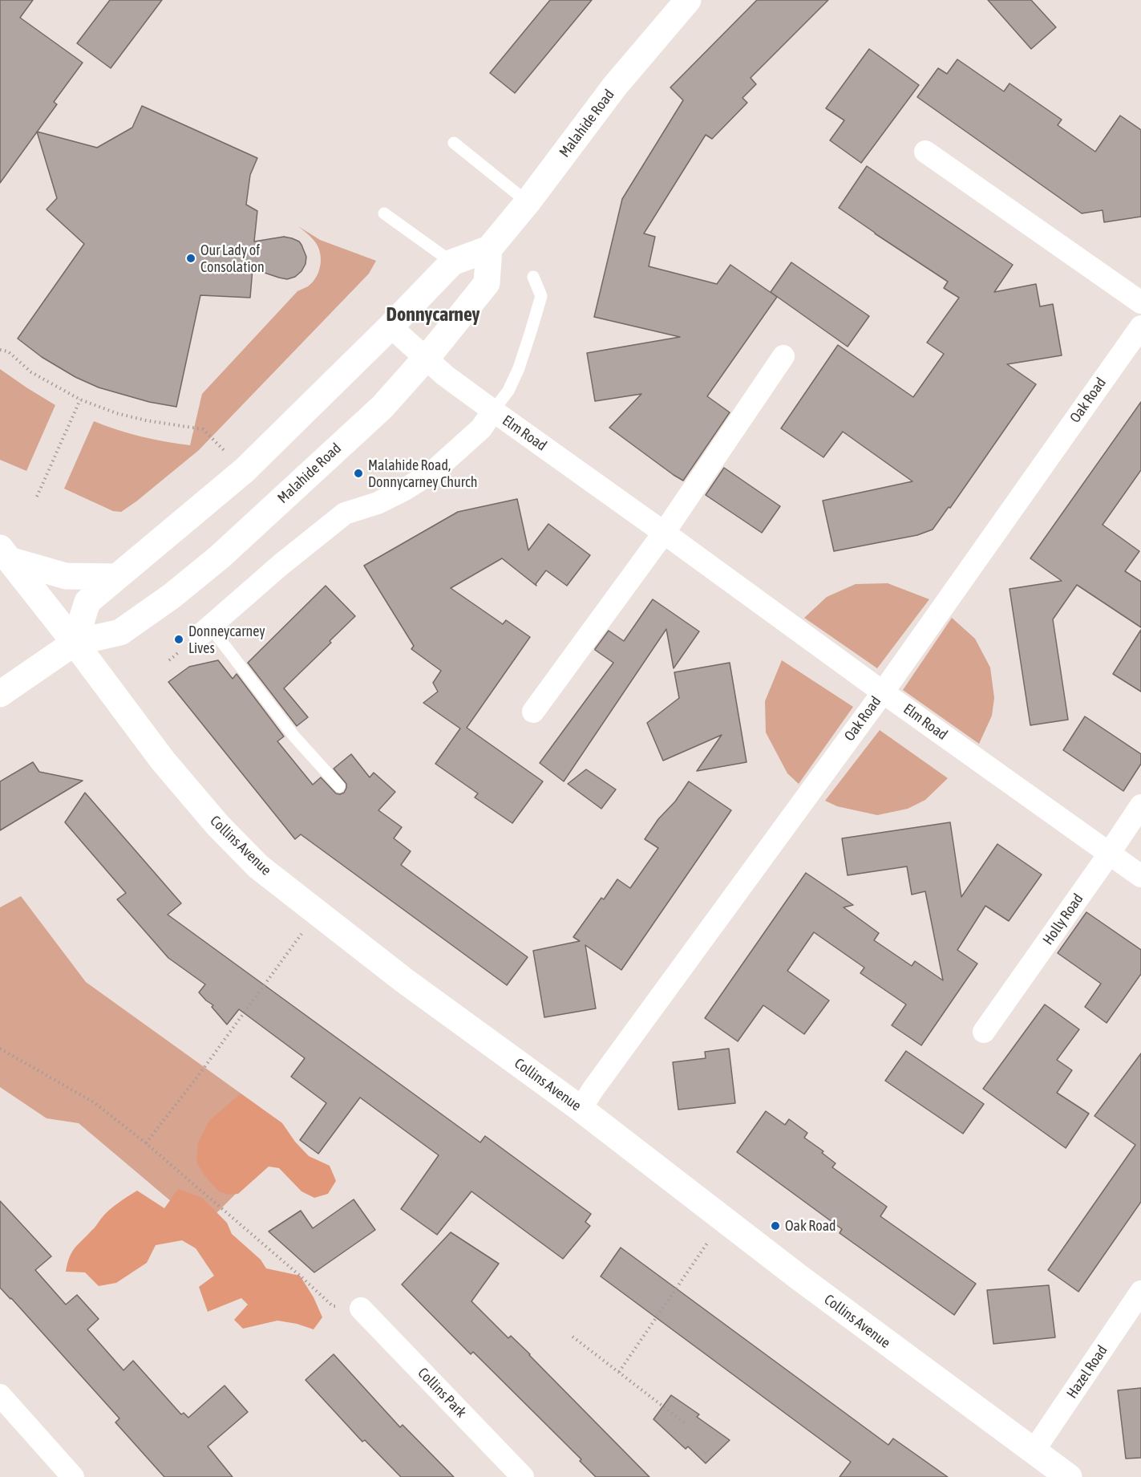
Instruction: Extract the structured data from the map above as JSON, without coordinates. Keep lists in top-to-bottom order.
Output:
{
  "streets": {
    "main road": ["Malahide Road", "Collins Avenue"],
    "street": [
      "Oak Road",
      "Elm Road",
      "Holly Road",
      "Hazel Road",
      "Collins Park"
    ]
  },
  "crossings": [
    ["Malahide Road", "Elm Road"],
    ["Malahide Road", "Collins Avenue"],
    ["Oak Road", "Elm Road"],
    ["Oak Road", "Collins Avenue"],
    ["Elm Road", "Holly Road"],
    ["Collins Avenue", "Hazel Road"]
  ],
  "districts": ["Donnycarney"],
  "places": [
    "Our Lady of Consolation",
    "Malahide Road, Donnycarney Church",
    "Donneycarney Lives",
    "Oak Road"
  ]
}
